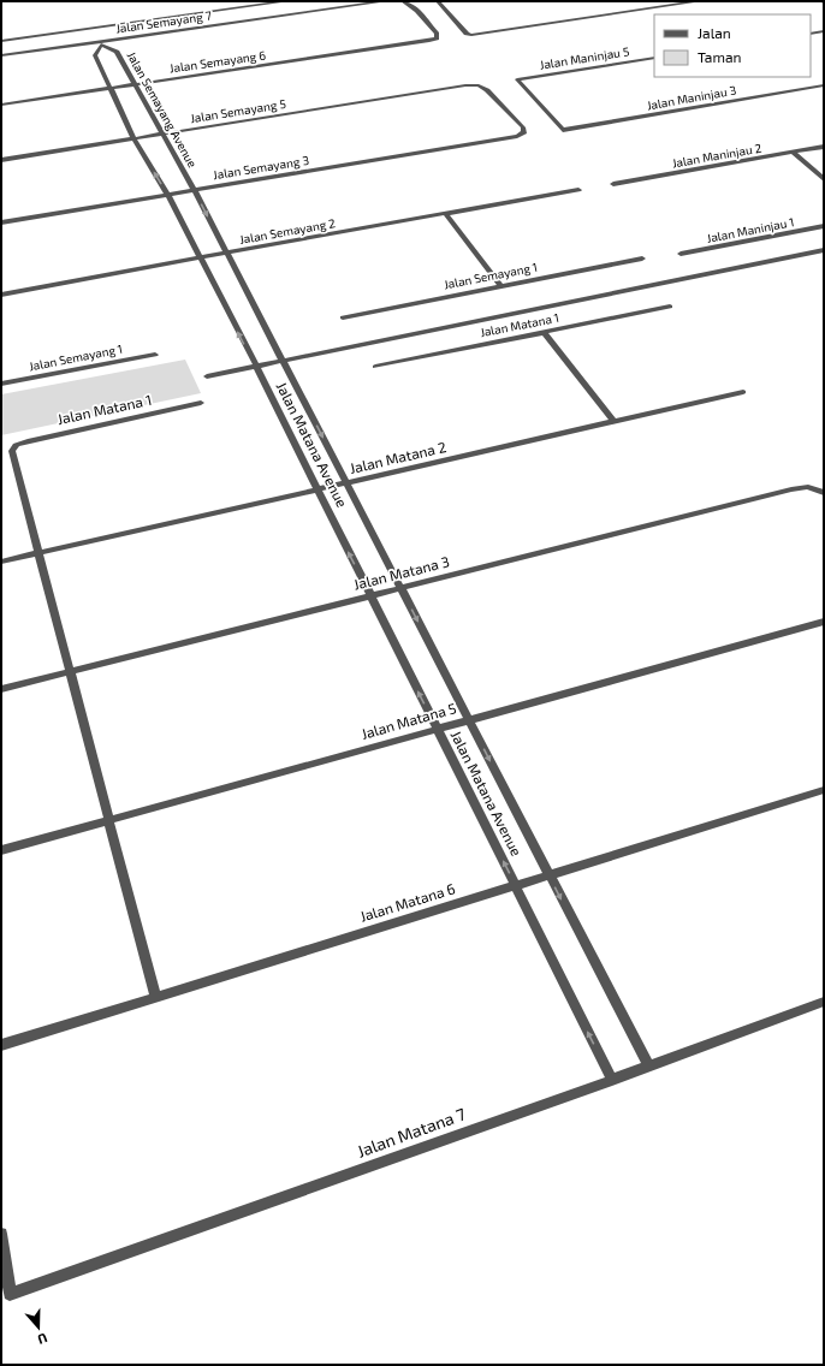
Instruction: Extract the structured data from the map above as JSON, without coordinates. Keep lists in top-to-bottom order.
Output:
{
  "streets": {
    "street": [
      "Jalan Semayang 7",
      "Jalan Maninjau 5",
      "Jalan Semayang 6",
      "Jalan Maninjau 3",
      "Jalan Semayang Avenue",
      "Jalan Semayang 5",
      "Jalan Maninjau 2",
      "Jalan Semayang 3",
      "Jalan Maninjau 1",
      "Jalan Semayang 2",
      "Jalan Semayang 1",
      "Jalan Matana 1",
      "Jalan Matana Avenue",
      "Jalan Matana 2",
      "Jalan Matana 3",
      "Jalan Matana 5",
      "Jalan Matana 6",
      "Jalan Matana 7"
    ]
  },
  "crossings": [
    ["Jalan Semayang 7", "Jalan Semayang Avenue"],
    ["Jalan Maninjau 5", "Jalan Maninjau 3"],
    ["Jalan Semayang 6", "Jalan Semayang Avenue"],
    ["Jalan Semayang Avenue", "Jalan Semayang 5"],
    ["Jalan Semayang Avenue", "Jalan Semayang 3"],
    ["Jalan Semayang Avenue", "Jalan Semayang 2"],
    ["Jalan Semayang Avenue", "Jalan Matana Avenue"],
    ["Jalan Semayang 5", "Jalan Semayang 3"],
    ["Jalan Matana 1", "Jalan Matana 2"],
    ["Jalan Matana Avenue", "Jalan Matana 2"],
    ["Jalan Matana Avenue", "Jalan Matana 3"],
    ["Jalan Matana Avenue", "Jalan Matana 5"],
    ["Jalan Matana Avenue", "Jalan Matana 6"],
    ["Jalan Matana Avenue", "Jalan Matana 7"]
  ],
  "legend": ["Jalan", "Taman"],
  "north": "bottom"
}
